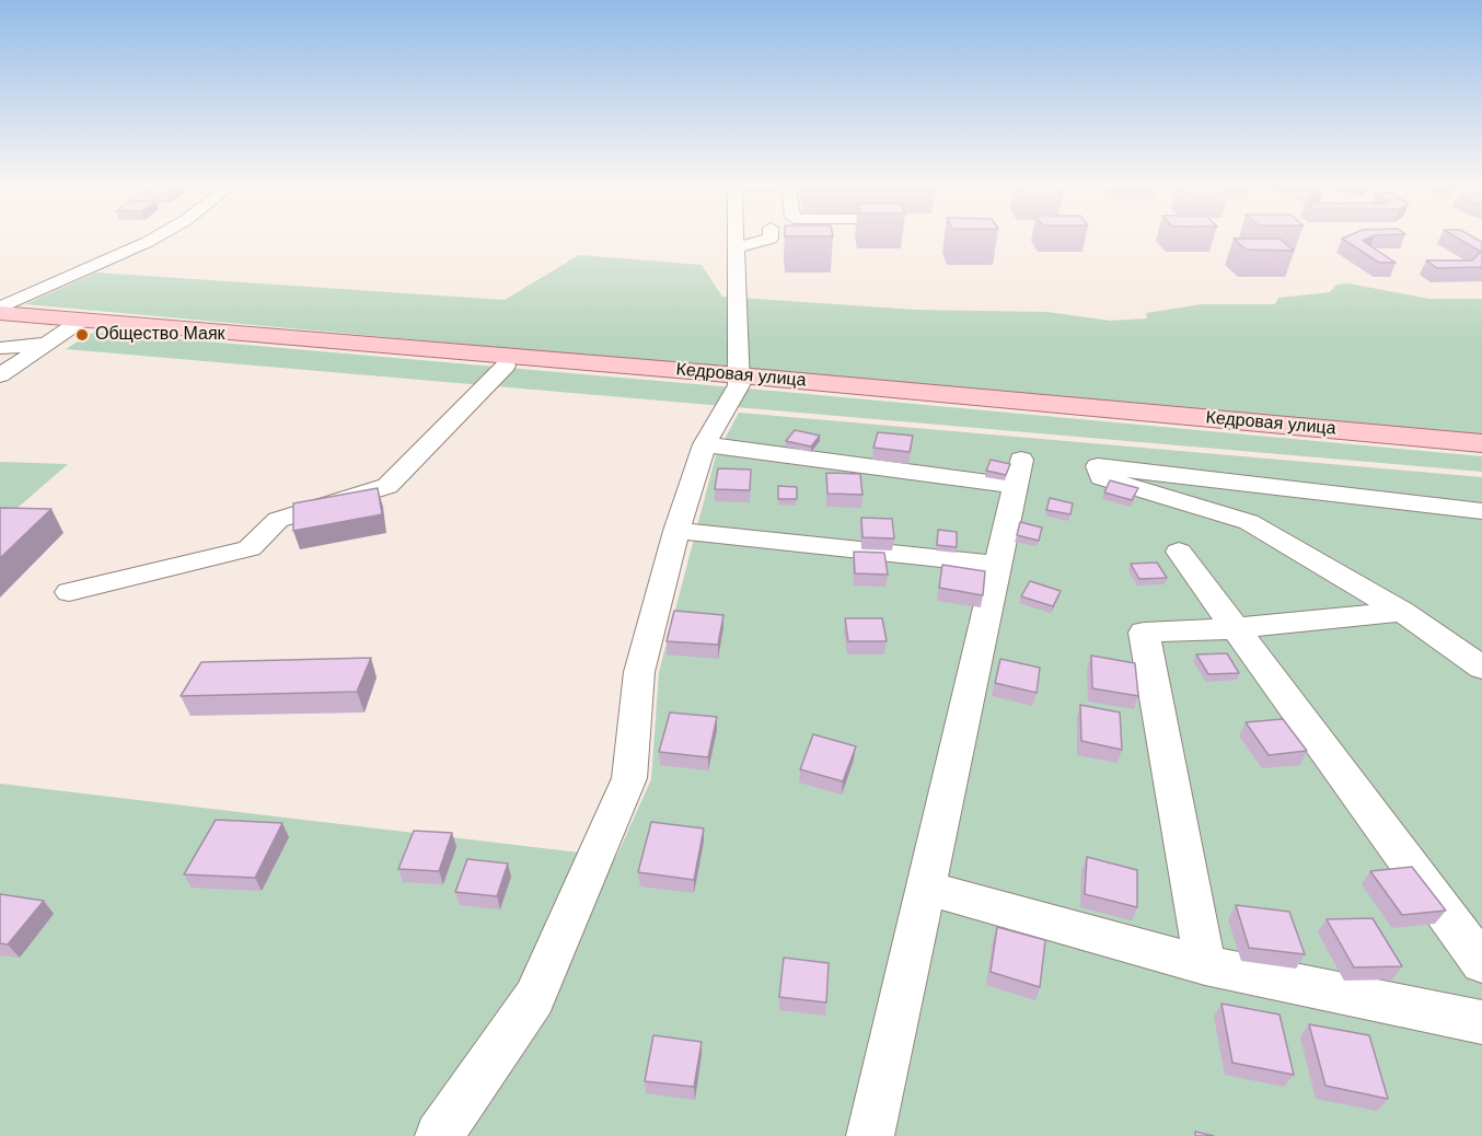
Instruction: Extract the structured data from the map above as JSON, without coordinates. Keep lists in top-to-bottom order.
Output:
{
  "streets": {
    "main road": ["Кедровая улица"]
  },
  "places": ["Общество Маяк"]
}
